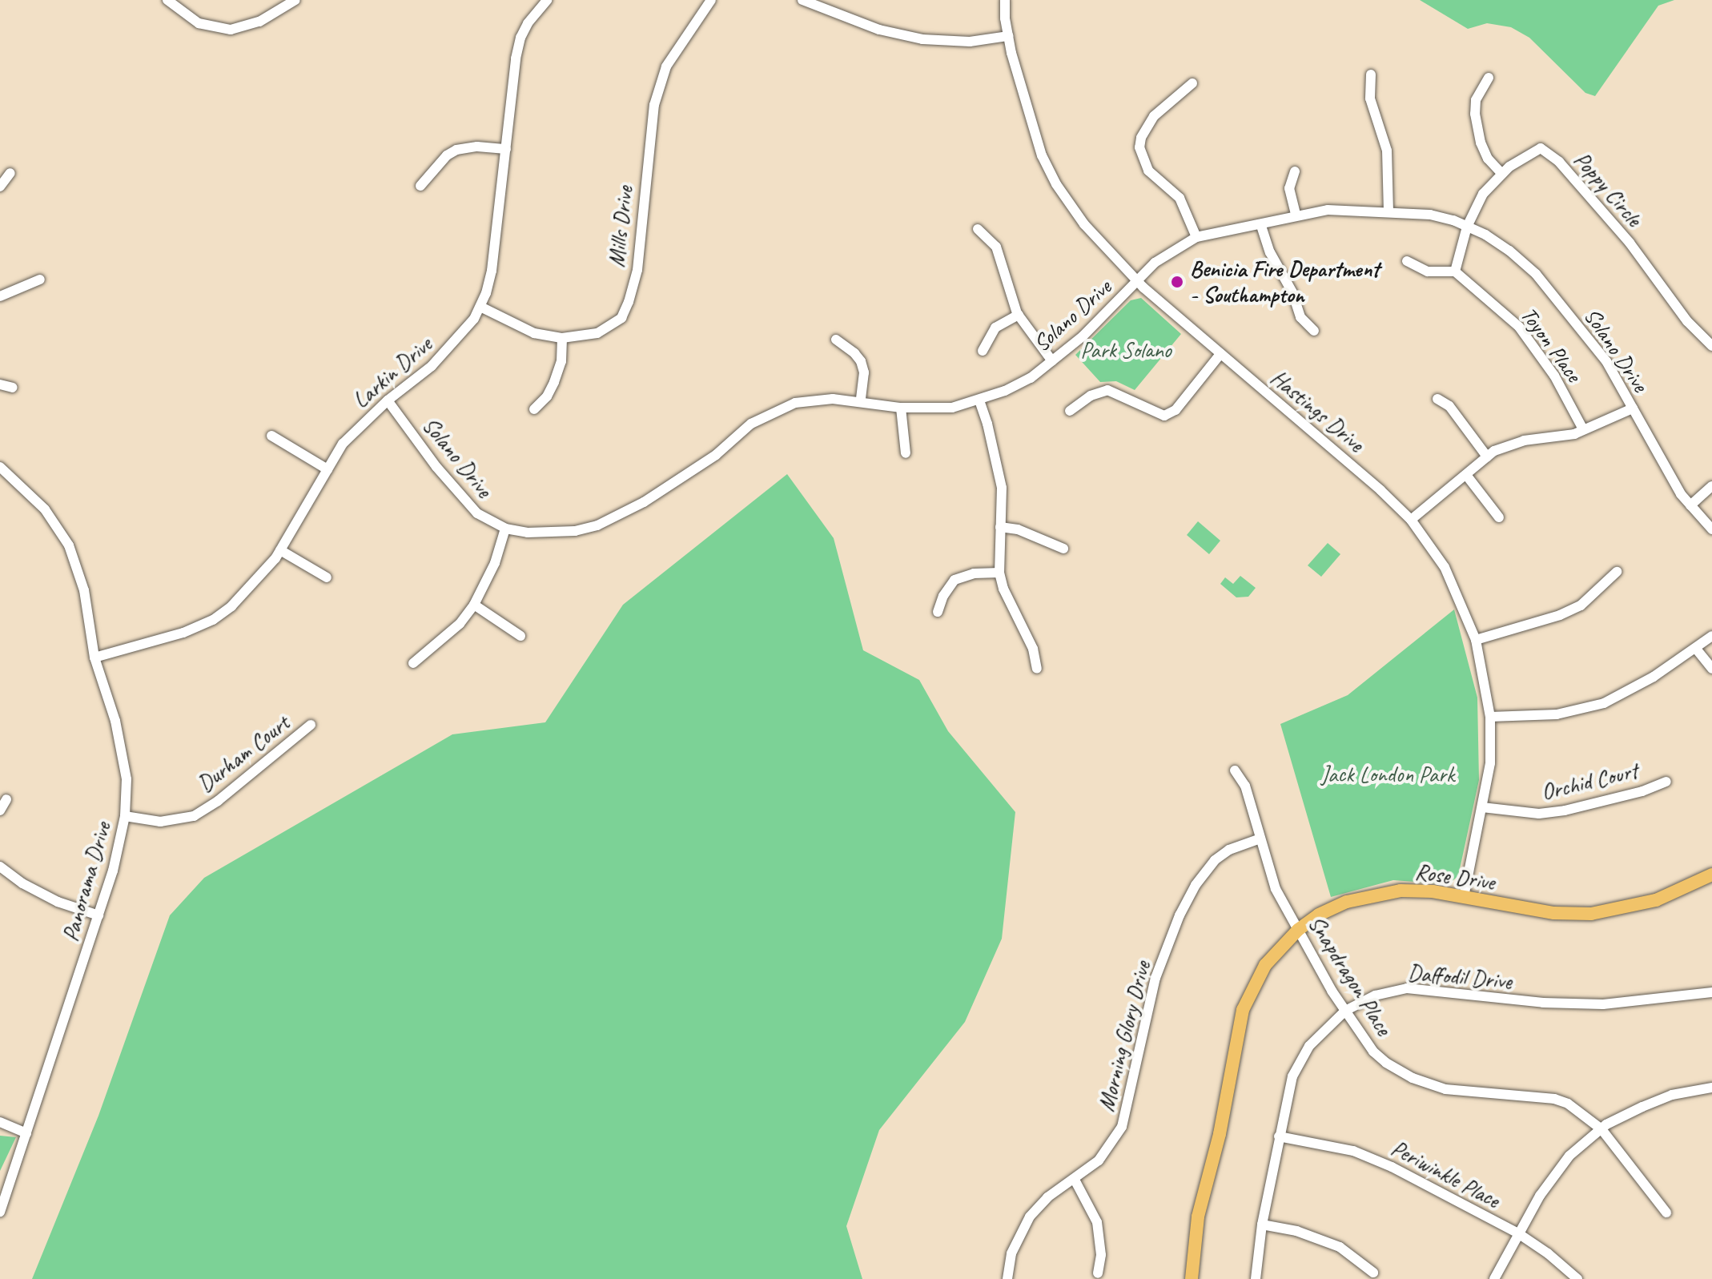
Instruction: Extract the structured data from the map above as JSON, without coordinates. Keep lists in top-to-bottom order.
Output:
{
  "streets": {
    "main road": ["Rose Drive"],
    "street": [
      "Poppy Circle",
      "Mills Drive",
      "Solano Drive",
      "Toyon Place",
      "Larkin Drive",
      "Hastings Drive",
      "Durham Court",
      "Orchid Court",
      "Panorama Drive",
      "Snapdragon Place",
      "Daffodil Drive",
      "Morning Glory Drive",
      "Periwinkle Place"
    ]
  },
  "crossings": [
    ["Poppy Circle", "Solano Drive"],
    ["Mills Drive", "Larkin Drive"],
    ["Solano Drive", "Larkin Drive"],
    ["Solano Drive", "Hastings Drive"],
    ["Larkin Drive", "Panorama Drive"],
    ["Hastings Drive", "Orchid Court"],
    ["Hastings Drive", "Rose Drive"],
    ["Durham Court", "Panorama Drive"],
    ["Rose Drive", "Snapdragon Place"],
    ["Snapdragon Place", "Daffodil Drive"],
    ["Snapdragon Place", "Morning Glory Drive"],
    ["Daffodil Drive", "Periwinkle Place"]
  ],
  "parks": ["Park Solano", "Jack London Park"],
  "places": ["Benicia Fire Department - Southampton"]
}
